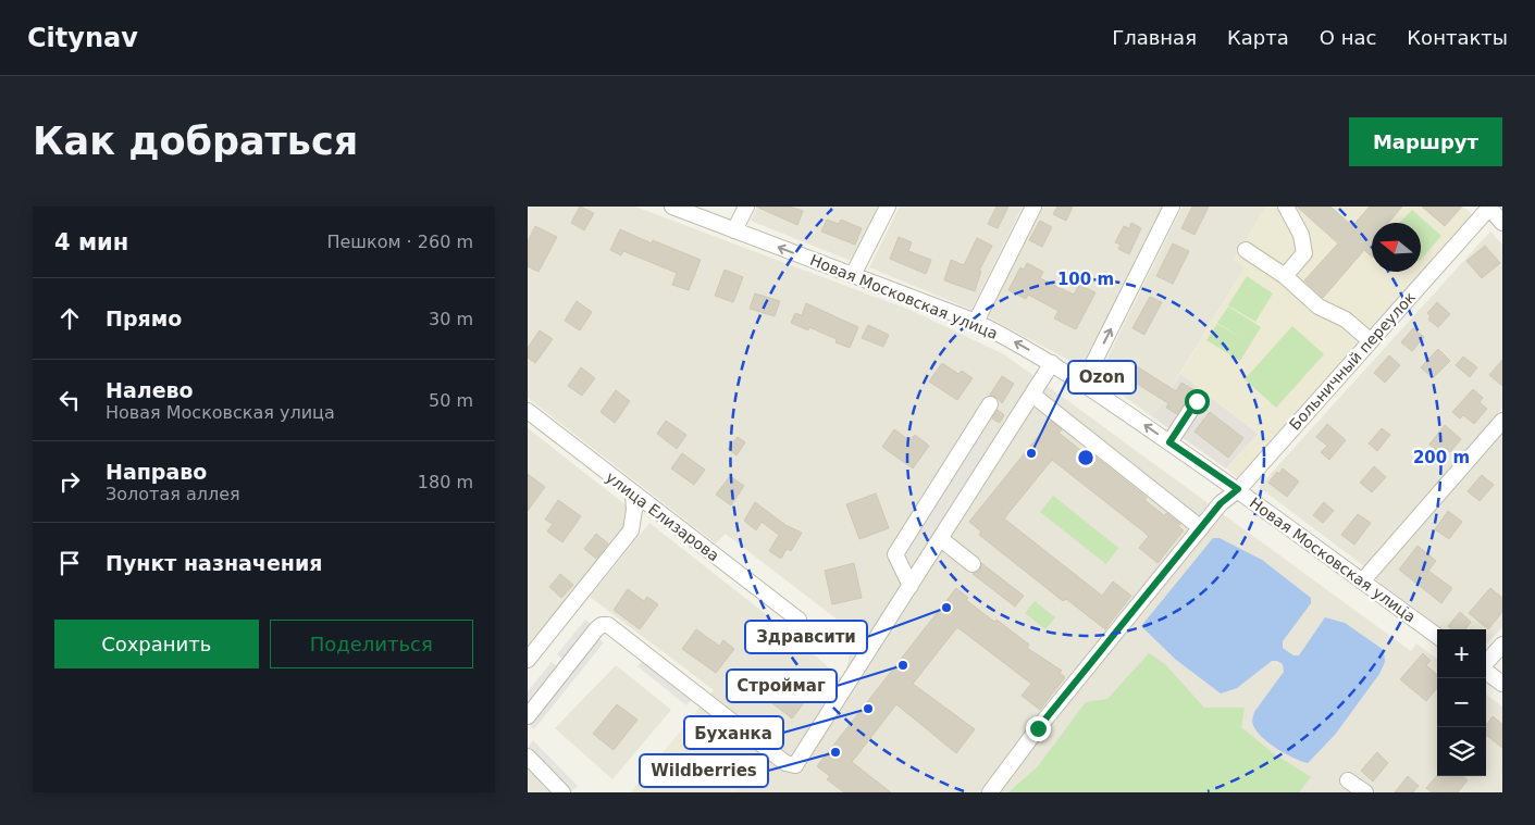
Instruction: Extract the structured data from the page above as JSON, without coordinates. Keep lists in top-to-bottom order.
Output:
{
  "streets": {
    "street": ["Новая Московская улица", "Больничный переулок", "улица Елизарова"]
  },
  "crossings": [
    ["Новая Московская улица", "Больничный переулок"]
  ],
  "places": [
    "Ozon",
    "Здравсити",
    "Строймаг",
    "Буханка",
    "Wildberries"
  ],
  "north": "left",
  "page": {
    "header": "Citynav",
    "nav": [
      "Главная",
      "Карта",
      "О нас",
      "Контакты"
    ],
    "buttons": [
      "Маршрут",
      ["Сохранить", "Поделиться"]
    ],
    "title": "Как добраться",
    "heading": ["4 мин", "Пешком · 260 m"],
    "list": [
      ["Прямо", "30 m"],
      ["Налево", "Новая Московская улица", "50 m"],
      ["Направо", "Золотая аллея", "180 m"],
      "Пункт назначения"
    ],
    "map_buttons": ["+", "−"]
  },
  "rings": ["100 m", "200 m"]
}
